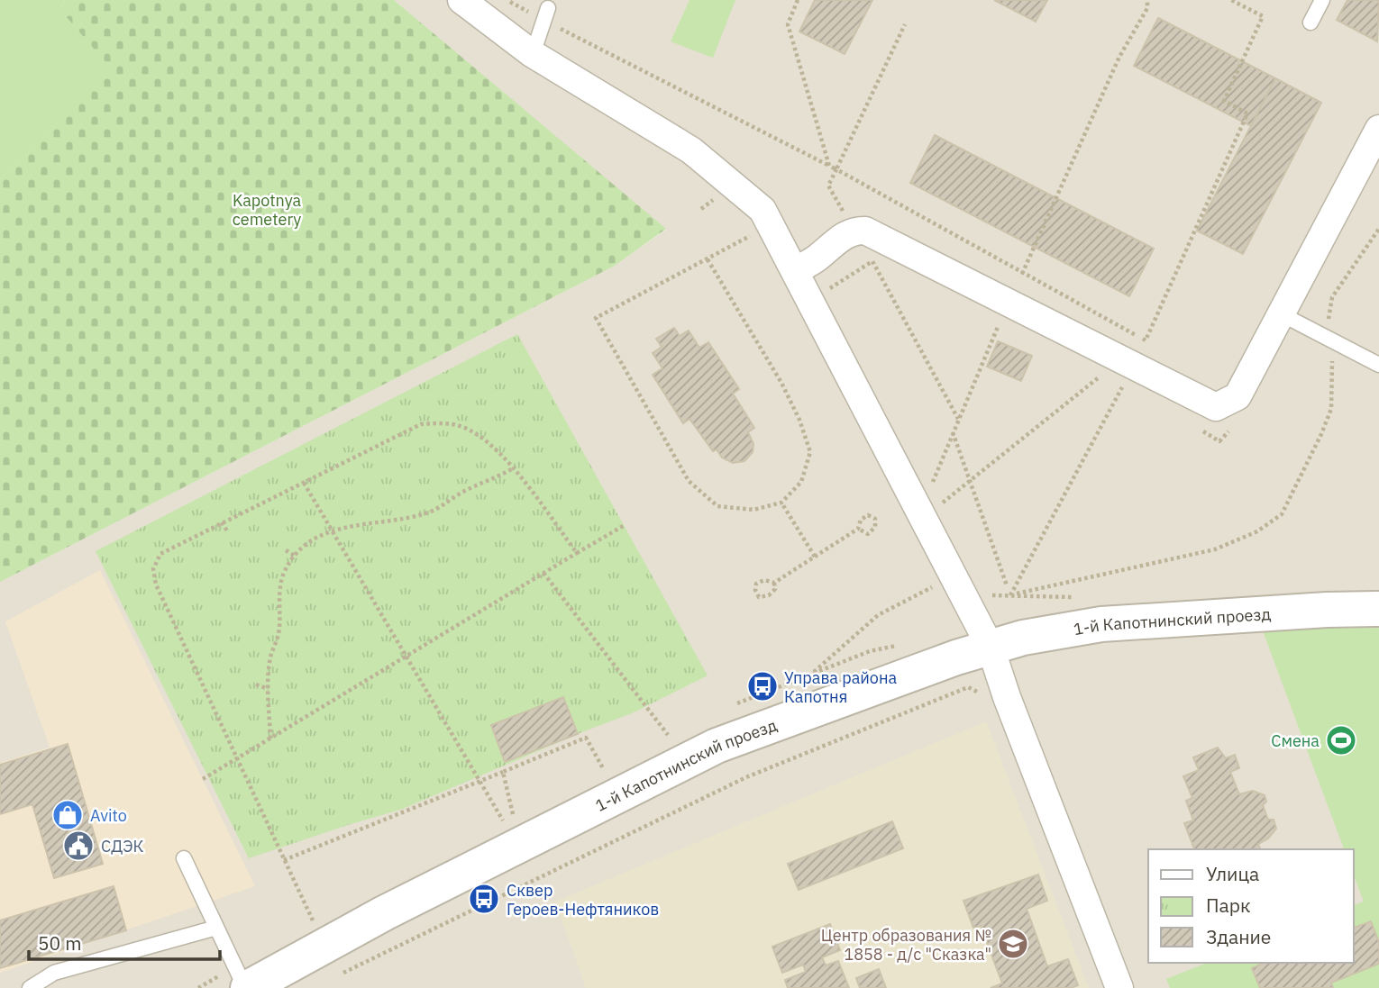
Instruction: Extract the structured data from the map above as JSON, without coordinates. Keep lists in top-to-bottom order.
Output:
{
  "streets": {
    "street": ["1-й Капотнинский проезд"]
  },
  "parks": ["Kapotnya cemetery"],
  "places": {
    "bus stop": ["Управа района Капотня", "Сквер Героев-Нефтяников"],
    "sports": ["Смена"],
    "shop": ["Avito"],
    "public building": ["СДЭК"],
    "school or university": ["Центр образования № 1858 - д/с \"Сказка\""]
  },
  "legend": ["Улица", "Парк", "Здание"],
  "scale_bar": "50 m"
}
